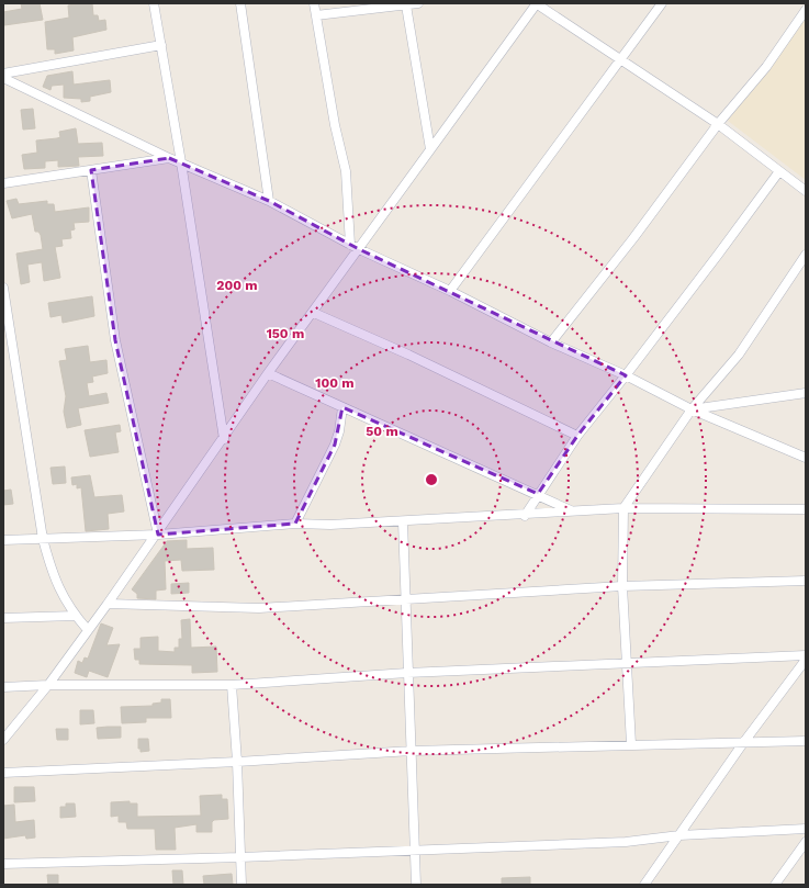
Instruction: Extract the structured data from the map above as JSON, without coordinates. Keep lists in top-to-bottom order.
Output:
{
  "rings": [
    "200 m",
    "150 m",
    "100 m",
    "50 m"
  ]
}
